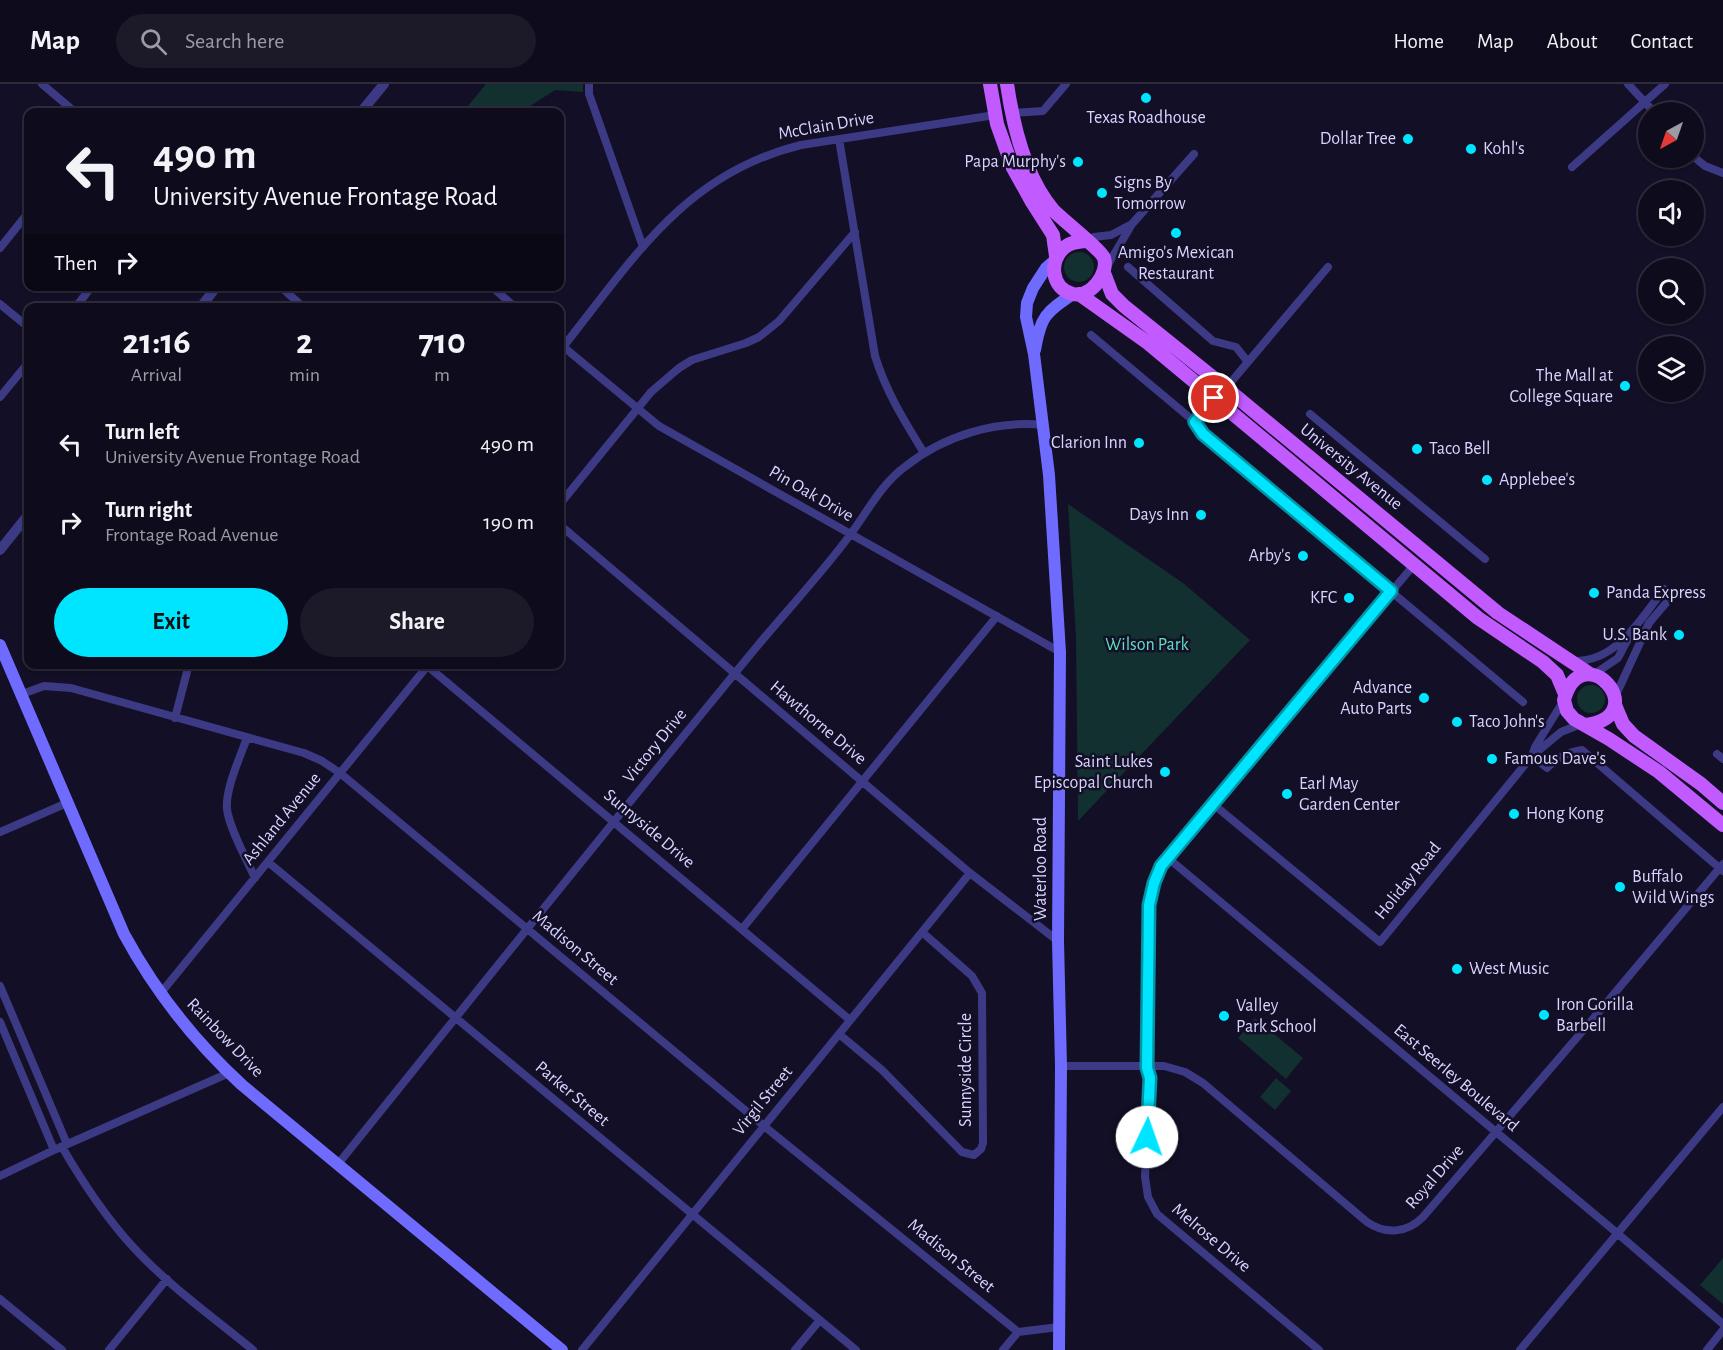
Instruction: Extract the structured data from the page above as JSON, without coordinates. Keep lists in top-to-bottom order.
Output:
{
  "streets": {
    "main road": ["University Avenue", "Waterloo Road", "Rainbow Drive"],
    "street": [
      "McClain Drive",
      "Pin Oak Drive",
      "Hawthorne Drive",
      "Victory Drive",
      "Ashland Avenue",
      "Sunnyside Drive",
      "Holiday Road",
      "Madison Street",
      "Sunnyside Circle",
      "East Seerley Boulevard",
      "Parker Street",
      "Virgil Street",
      "Royal Drive",
      "Melrose Drive"
    ]
  },
  "crossings": [
    ["University Avenue", "Waterloo Road"],
    ["University Avenue", "Holiday Road"],
    ["University Avenue", "Melrose Drive"],
    ["Pin Oak Drive", "Victory Drive"],
    ["Pin Oak Drive", "Waterloo Road"],
    ["Hawthorne Drive", "Victory Drive"],
    ["Hawthorne Drive", "Waterloo Road"],
    ["Hawthorne Drive", "Virgil Street"],
    ["Victory Drive", "Sunnyside Drive"],
    ["Victory Drive", "Waterloo Road"],
    ["Victory Drive", "Madison Street"],
    ["Victory Drive", "Rainbow Drive"],
    ["Victory Drive", "Parker Street"],
    ["Ashland Avenue", "Madison Street"],
    ["Ashland Avenue", "Rainbow Drive"],
    ["Ashland Avenue", "Parker Street"],
    ["Sunnyside Drive", "Virgil Street"],
    ["Waterloo Road", "Royal Drive"],
    ["Holiday Road", "Melrose Drive"],
    ["Madison Street", "Rainbow Drive"],
    ["Madison Street", "Virgil Street"],
    ["Sunnyside Circle", "Virgil Street"],
    ["East Seerley Boulevard", "Royal Drive"],
    ["East Seerley Boulevard", "Melrose Drive"],
    ["Parker Street", "Virgil Street"],
    ["Royal Drive", "Melrose Drive"]
  ],
  "parks": ["Wilson Park"],
  "places": [
    "Texas Roadhouse",
    "Dollar Tree",
    "Kohl's",
    "Papa Murphy's",
    "Signs By Tomorrow",
    "Amigo's Mexican Restaurant",
    "The Mall at College Square",
    "Clarion Inn",
    "Taco Bell",
    "Applebee's",
    "Days Inn",
    "Arby's",
    "Panda Express",
    "KFC",
    "U.S. Bank",
    "Advance Auto Parts",
    "Taco John's",
    "Famous Dave's",
    "Saint Lukes Episcopal Church",
    "Earl May Garden Center",
    "Hong Kong",
    "Buffalo Wild Wings",
    "West Music",
    "Iron Gorilla Barbell",
    "Valley Park School"
  ],
  "north": "bottom left",
  "page": {
    "header": "Map",
    "search": "Search here",
    "nav": [
      "Home",
      "Map",
      "About",
      "Contact"
    ],
    "turn": ["490 m", "University Avenue Frontage Road"],
    "then": "Then",
    "eta": [
      "21:16",
      "Arrival",
      "2",
      "min",
      "710",
      "m"
    ],
    "list": [
      {
        "name": "Turn left",
        "note": "University Avenue Frontage Road",
        "value": "490 m"
      },
      {
        "name": "Turn right",
        "note": "Frontage Road Avenue",
        "value": "190 m"
      }
    ],
    "buttons": ["Exit", "Share"]
  }
}
